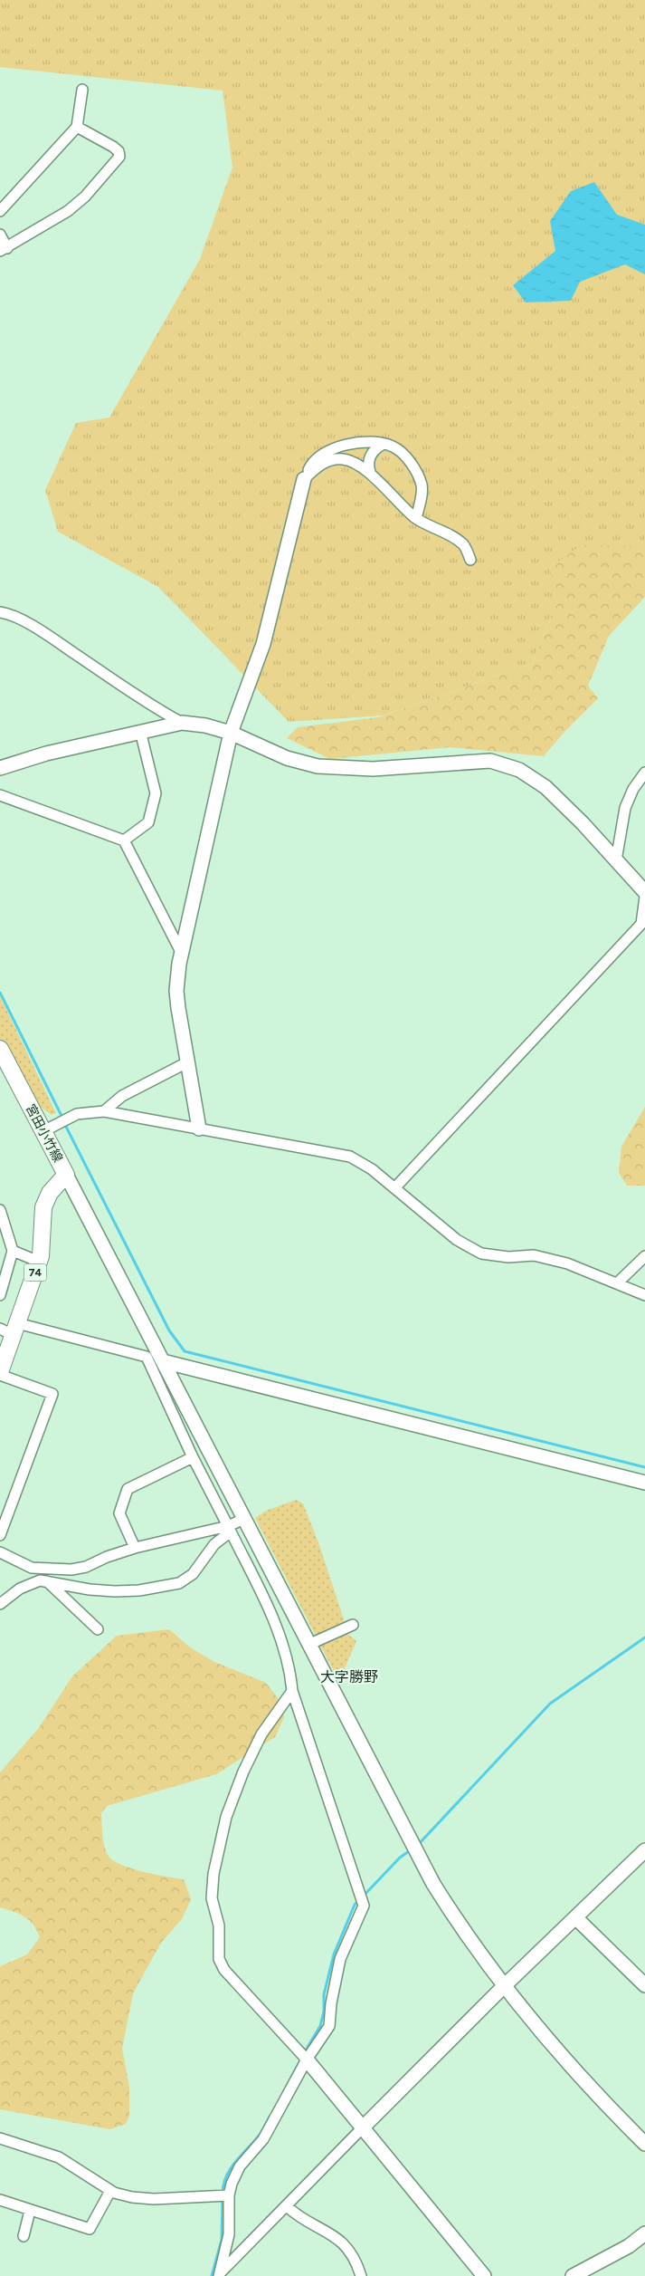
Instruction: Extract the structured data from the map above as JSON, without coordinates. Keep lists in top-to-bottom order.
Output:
{
  "streets": {
    "main road": ["宮田小竹線", "74"]
  },
  "districts": ["大字勝野"]
}
